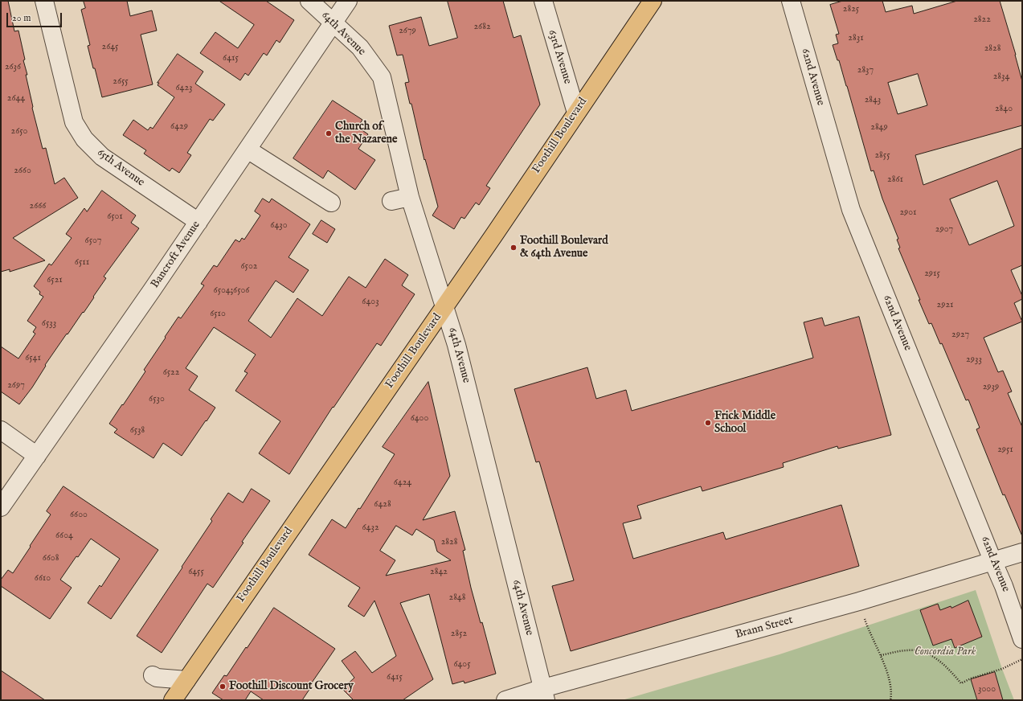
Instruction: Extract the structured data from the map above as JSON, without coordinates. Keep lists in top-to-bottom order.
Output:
{
  "streets": {
    "main road": ["Foothill Boulevard"],
    "street": [
      "64th Avenue",
      "63rd Avenue",
      "62nd Avenue",
      "65th Avenue",
      "Bancroft Avenue",
      "Brann Street"
    ]
  },
  "crossings": [
    ["64th Avenue", "Foothill Boulevard"],
    ["64th Avenue", "Bancroft Avenue"],
    ["64th Avenue", "Brann Street"],
    ["63rd Avenue", "Foothill Boulevard"],
    ["62nd Avenue", "Brann Street"],
    ["65th Avenue", "Bancroft Avenue"]
  ],
  "parks": ["Concordia Park"],
  "places": [
    "Church of the Nazarene",
    "Foothill Boulevard & 64th Avenue",
    "Frick Middle School",
    "Foothill Discount Grocery"
  ],
  "house_numbers": [
    "2825",
    "2822",
    "2682",
    "2679",
    "2831",
    "2645",
    "2828",
    "6415",
    "2636",
    "2837",
    "2834",
    "2655",
    "6423",
    "2644",
    "2843",
    "2840",
    "6429",
    "2849",
    "2650",
    "2855",
    "2660",
    "2861",
    "2666",
    "2901",
    "6501",
    "6430",
    "2907",
    "6507",
    "6511",
    "6502",
    "2915",
    "6521",
    "6504;6506",
    "6403",
    "2921",
    "6510",
    "6533",
    "2927",
    "6541",
    "2933",
    "6522",
    "2697",
    "2939",
    "6530",
    "6400",
    "6538",
    "2951",
    "6424",
    "6428",
    "6600",
    "6432",
    "6604",
    "2828",
    "6608",
    "6455",
    "2842",
    "6610",
    "2848",
    "2852",
    "6405",
    "6415",
    "3000"
  ],
  "scale_bar": "20 m"
}
